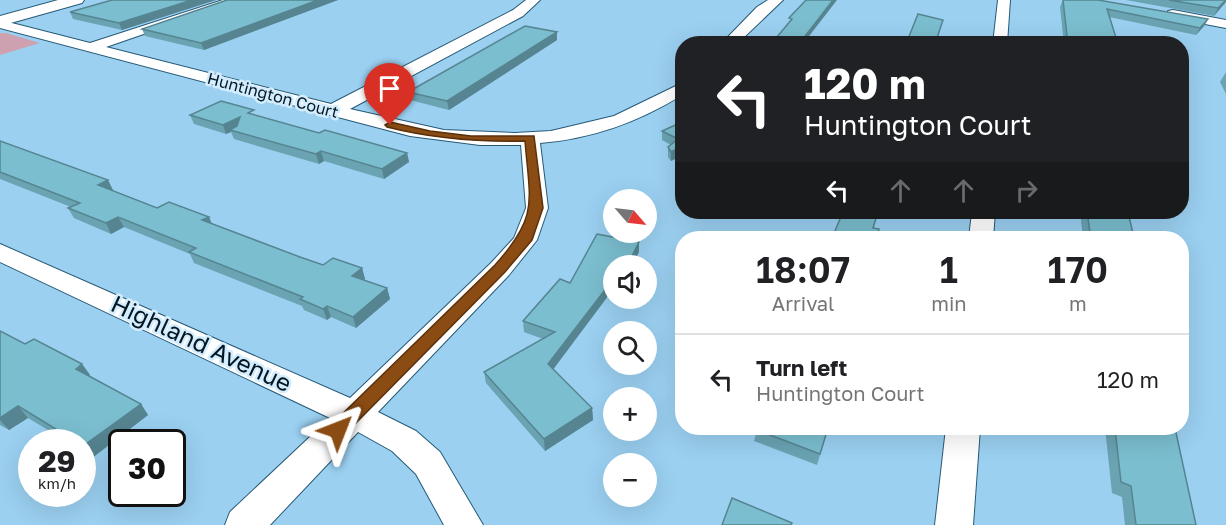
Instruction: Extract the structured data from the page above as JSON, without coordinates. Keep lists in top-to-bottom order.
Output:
{
  "streets": {
    "street": ["Huntington Court", "Highland Avenue"]
  },
  "north": "bottom right",
  "page": {
    "turn": ["120 m", "Huntington Court"],
    "map_buttons": ["+", "−"],
    "eta": [
      "18:07",
      "Arrival",
      "1",
      "min",
      "170",
      "m"
    ],
    "list": [
      {
        "name": "Turn left",
        "note": "Huntington Court",
        "value": "120 m"
      }
    ],
    "speed": "29 km/h",
    "limit": "30"
  }
}
